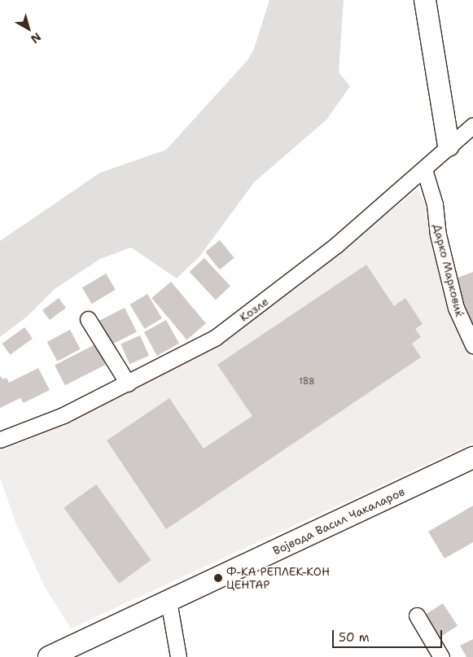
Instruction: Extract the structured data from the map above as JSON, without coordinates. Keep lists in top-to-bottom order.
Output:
{
  "streets": {
    "street": ["Дарко Марковиќ", "Козле", "Војвода Васил Чакаларов"]
  },
  "crossings": [
    ["Дарко Марковиќ", "Козле"]
  ],
  "places": ["Ф-КА РЕПЛЕК-КОН ЦЕНТАР"],
  "house_numbers": ["188"],
  "scale_bar": "50 m",
  "north": "bottom right"
}
